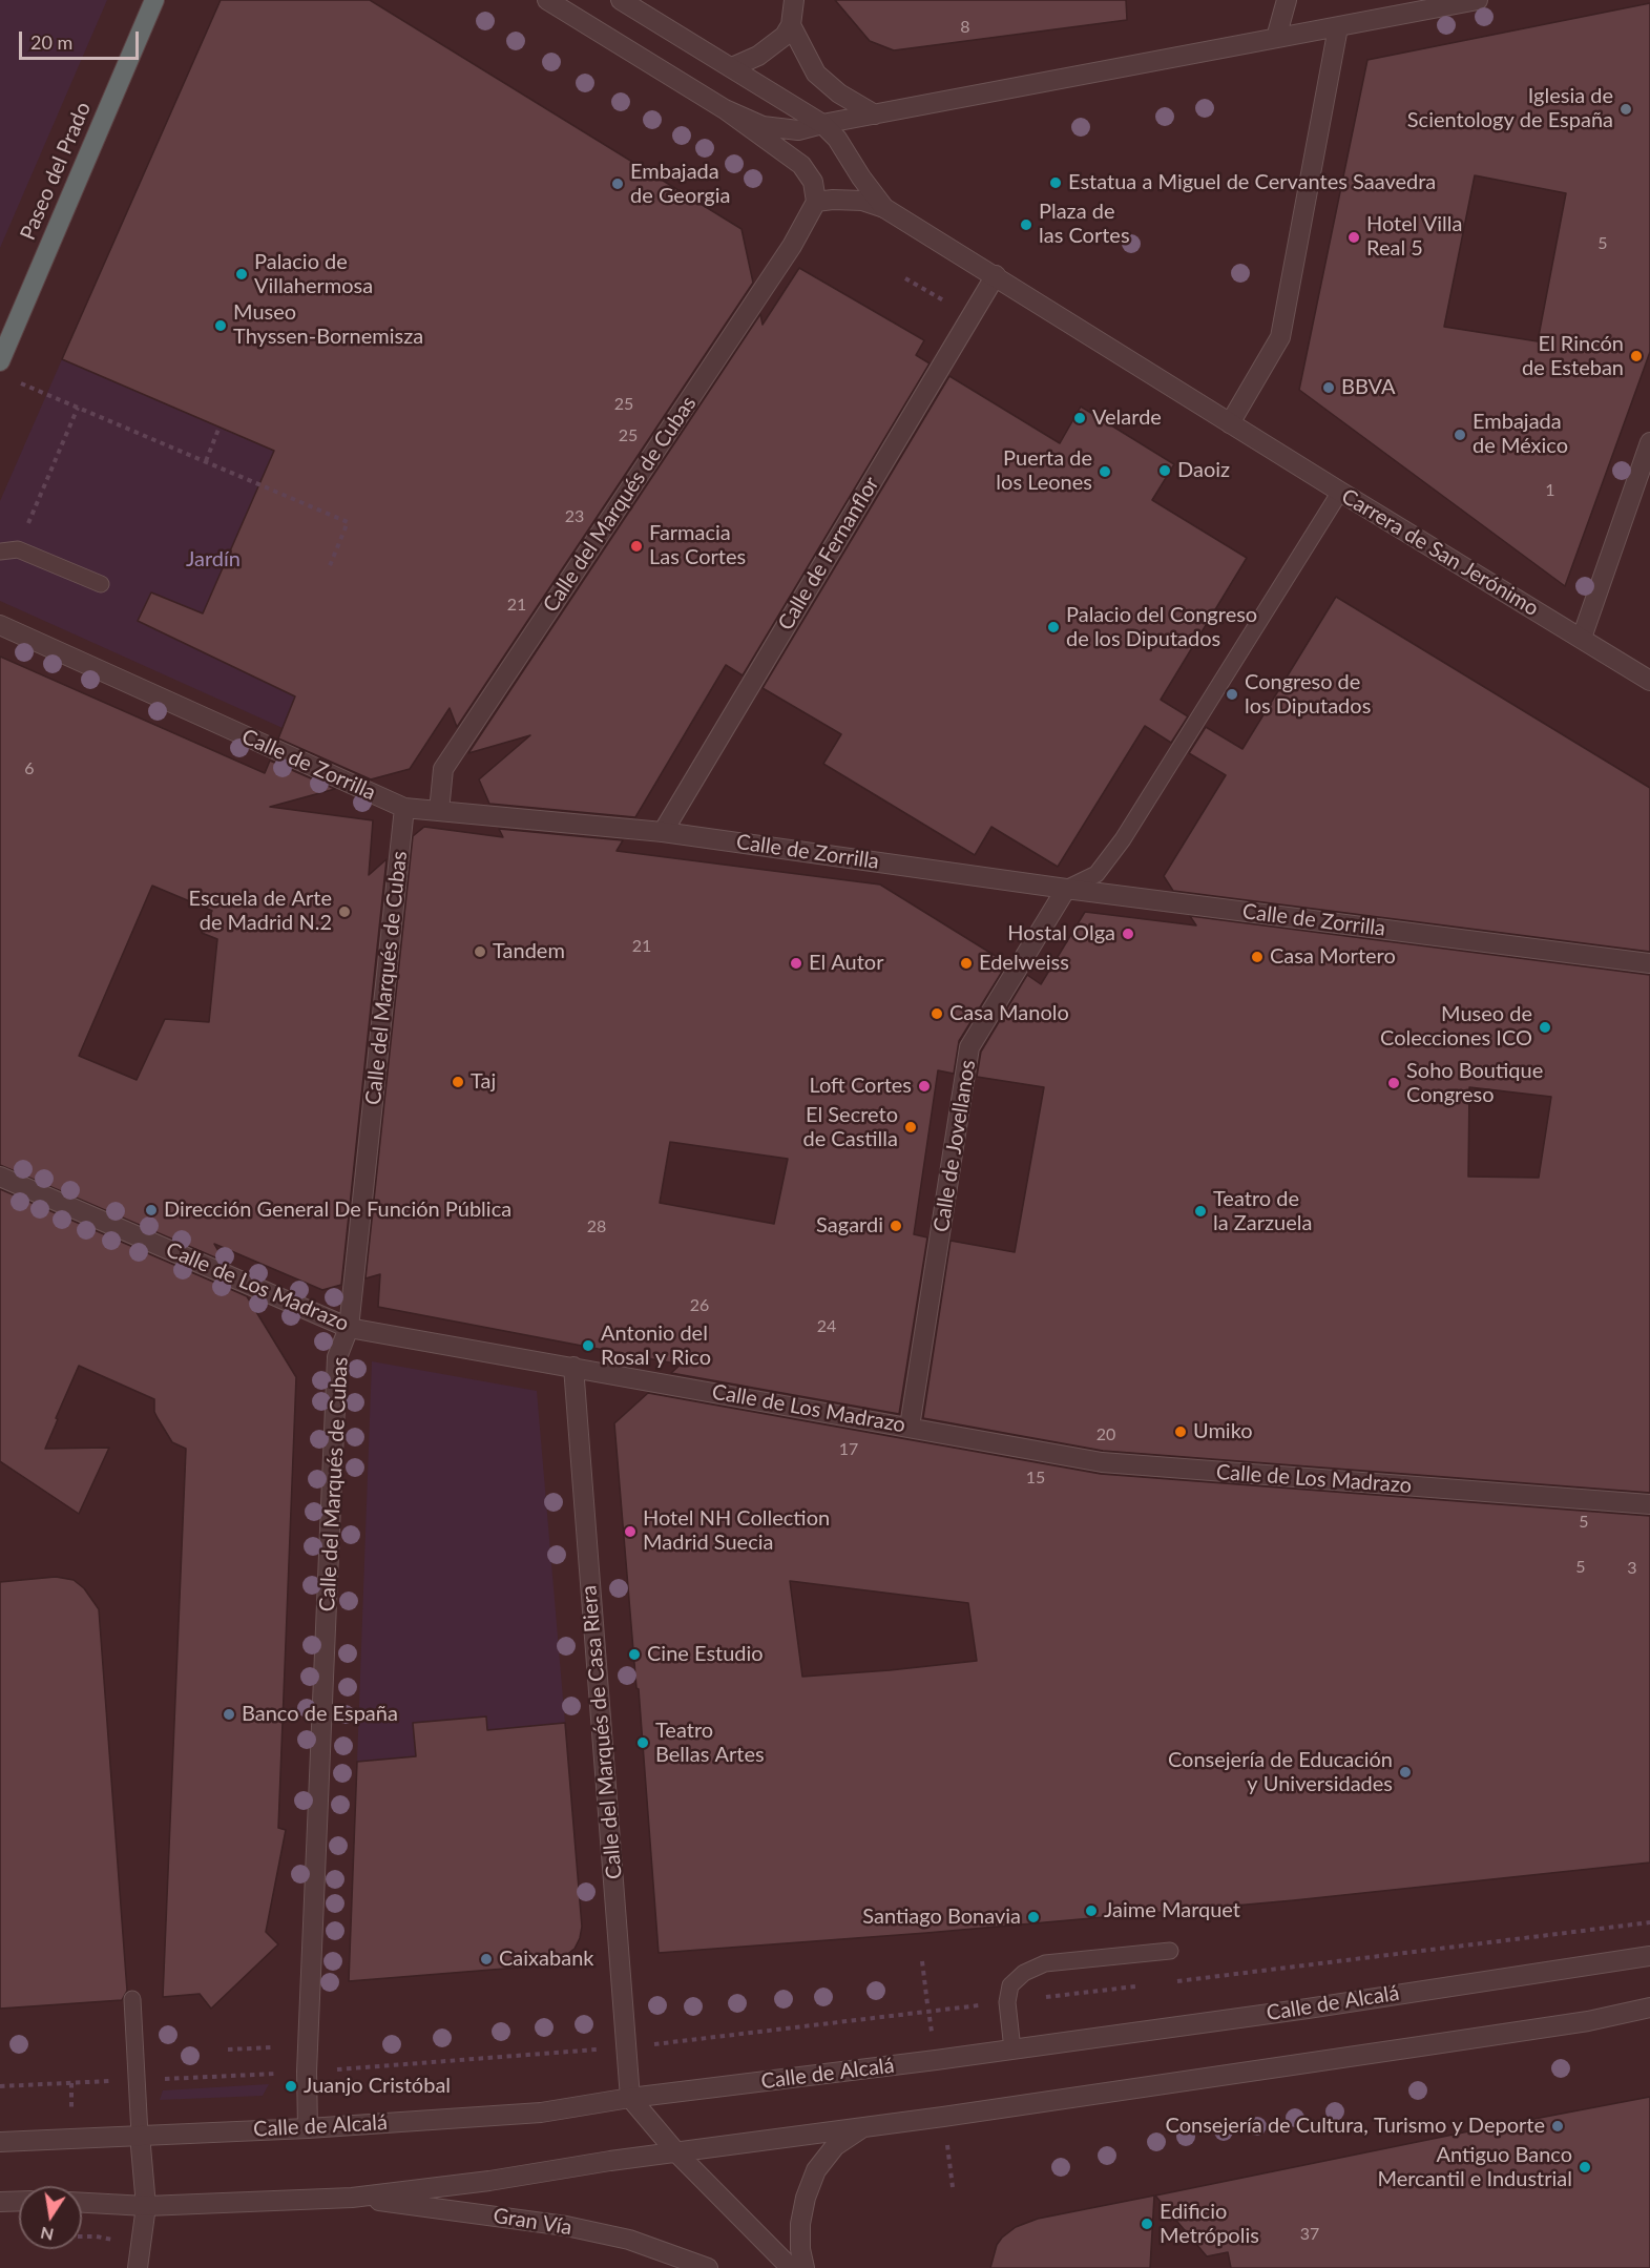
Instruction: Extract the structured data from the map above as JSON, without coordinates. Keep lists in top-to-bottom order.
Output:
{
  "streets": {
    "highway": ["Paseo del Prado"],
    "street": [
      "Calle del Marqués de Cubas",
      "Carrera de San Jerónimo",
      "Calle de Fernanflor",
      "Calle de Zorrilla",
      "Calle de Jovellanos",
      "Calle de Los Madrazo",
      "Calle del Marqués de Casa Riera",
      "Calle de Alcalá",
      "Gran Vía"
    ]
  },
  "crossings": [
    ["Calle del Marqués de Cubas", "Calle de Zorrilla"],
    ["Calle del Marqués de Cubas", "Calle de Los Madrazo"],
    ["Calle del Marqués de Cubas", "Calle de Alcalá"],
    ["Calle de Fernanflor", "Calle de Zorrilla"],
    ["Calle de Zorrilla", "Calle de Jovellanos"],
    ["Calle de Jovellanos", "Calle de Los Madrazo"],
    ["Calle de Los Madrazo", "Calle del Marqués de Casa Riera"],
    ["Calle del Marqués de Casa Riera", "Calle de Alcalá"]
  ],
  "parks": ["Jardín"],
  "places": [
    "Iglesia de Scientology de España",
    "Estatua a Miguel de Cervantes Saavedra",
    "Embajada de Georgia",
    "Plaza de las Cortes",
    "Hotel Villa Real 5",
    "Palacio de Villahermosa",
    "Museo Thyssen-Bornemisza",
    "El Rincón de Esteban",
    "BBVA",
    "Velarde",
    "Embajada de México",
    "Daoiz",
    "Puerta de los Leones",
    "Farmacia Las Cortes",
    "Palacio del Congreso de los Diputados",
    "Congreso de los Diputados",
    "Escuela de Arte de Madrid N.2",
    "Hostal Olga",
    "Tandem",
    "Casa Mortero",
    "El Autor",
    "Edelweiss",
    "Casa Manolo",
    "Museo de Colecciones ICO",
    "Taj",
    "Soho Boutique Congreso",
    "Loft Cortes",
    "El Secreto de Castilla",
    "Dirección General De Función Pública",
    "Teatro de la Zarzuela",
    "Sagardi",
    "Antonio del Rosal y Rico",
    "Umiko",
    "Hotel NH Collection Madrid Suecia",
    "Cine Estudio",
    "Banco de España",
    "Teatro Bellas Artes",
    "Consejería de Educación y Universidades",
    "Jaime Marquet",
    "Santiago Bonavia",
    "Caixabank",
    "Juanjo Cristóbal",
    "Consejería de Cultura, Turismo y Deporte",
    "Antiguo Banco Mercantil e Industrial",
    "Edificio Metrópolis"
  ],
  "house_numbers": [
    "8",
    "5",
    "25",
    "25",
    "1",
    "23",
    "21",
    "6",
    "21",
    "28",
    "26",
    "24",
    "20",
    "17",
    "15",
    "5",
    "5",
    "3",
    "37"
  ],
  "scale_bar": "20 m",
  "north": "bottom"
}
